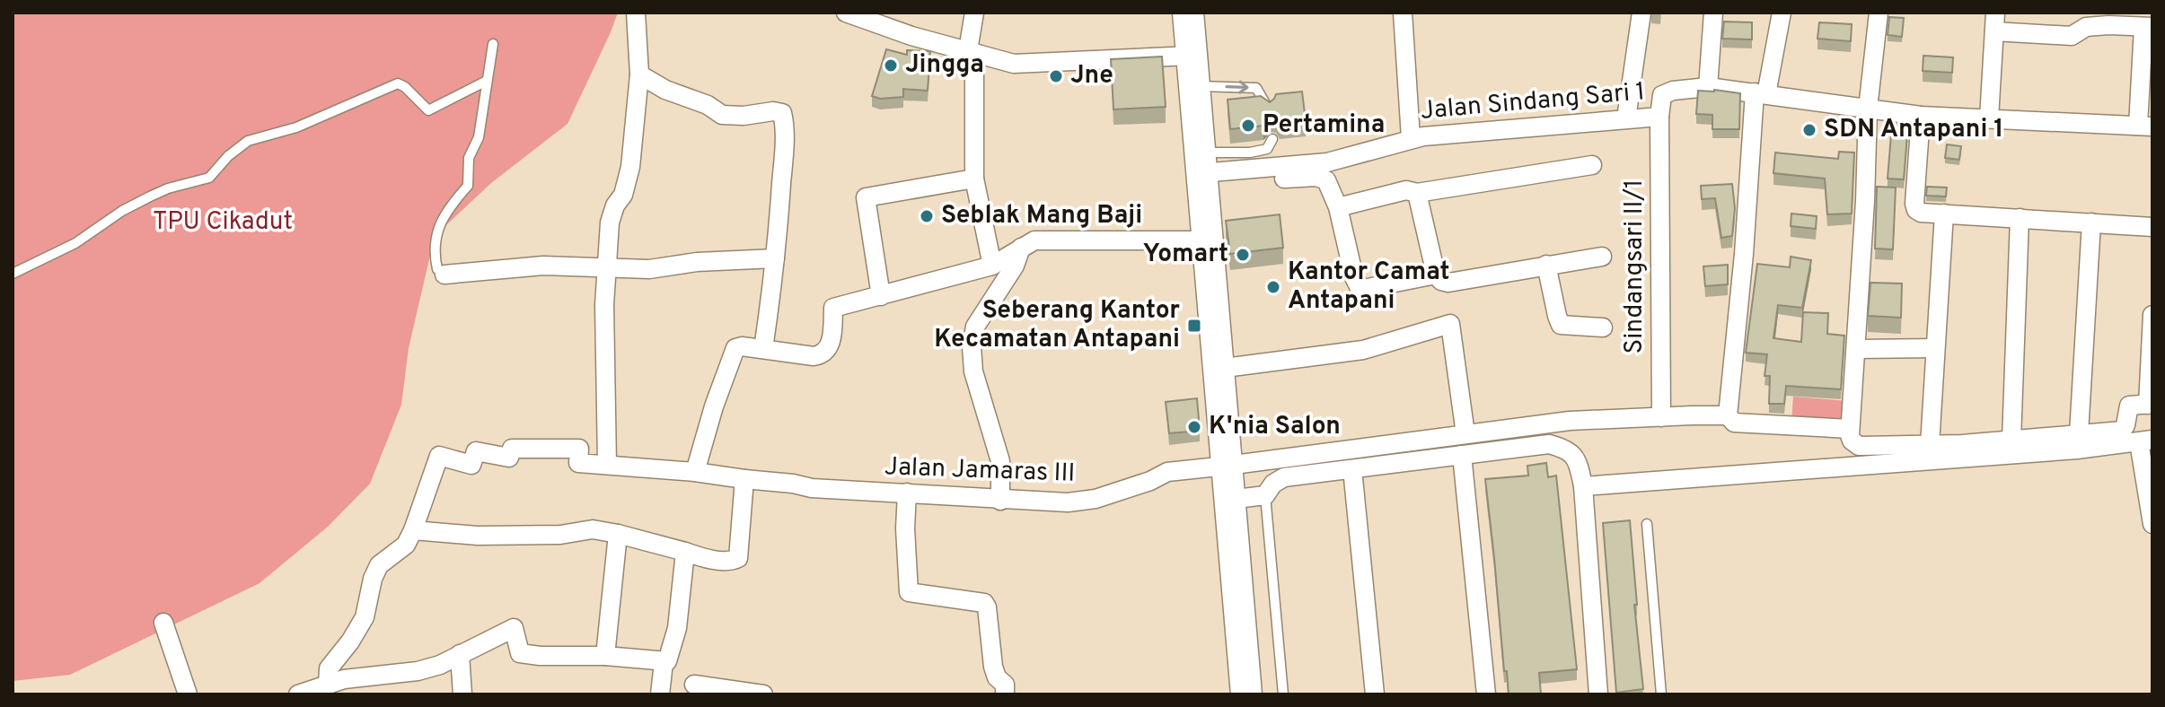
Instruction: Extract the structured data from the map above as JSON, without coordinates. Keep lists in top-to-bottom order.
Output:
{
  "streets": {
    "street": ["Jalan Sindang Sari 1", "Sindangsari II/1", "Jalan Jamaras III"]
  },
  "crossings": [
    ["Jalan Sindang Sari 1", "Sindangsari II/1"],
    ["Sindangsari II/1", "Jalan Jamaras III"]
  ],
  "parks": ["TPU Cikadut"],
  "places": {
    "other": [
      "Jingga",
      "Jne",
      "Pertamina",
      "SDN Antapani 1",
      "Seblak Mang Baji",
      "Yomart",
      "Kantor Camat Antapani",
      "K'nia Salon"
    ],
    "transit": ["Seberang Kantor Kecamatan Antapani"]
  }
}
